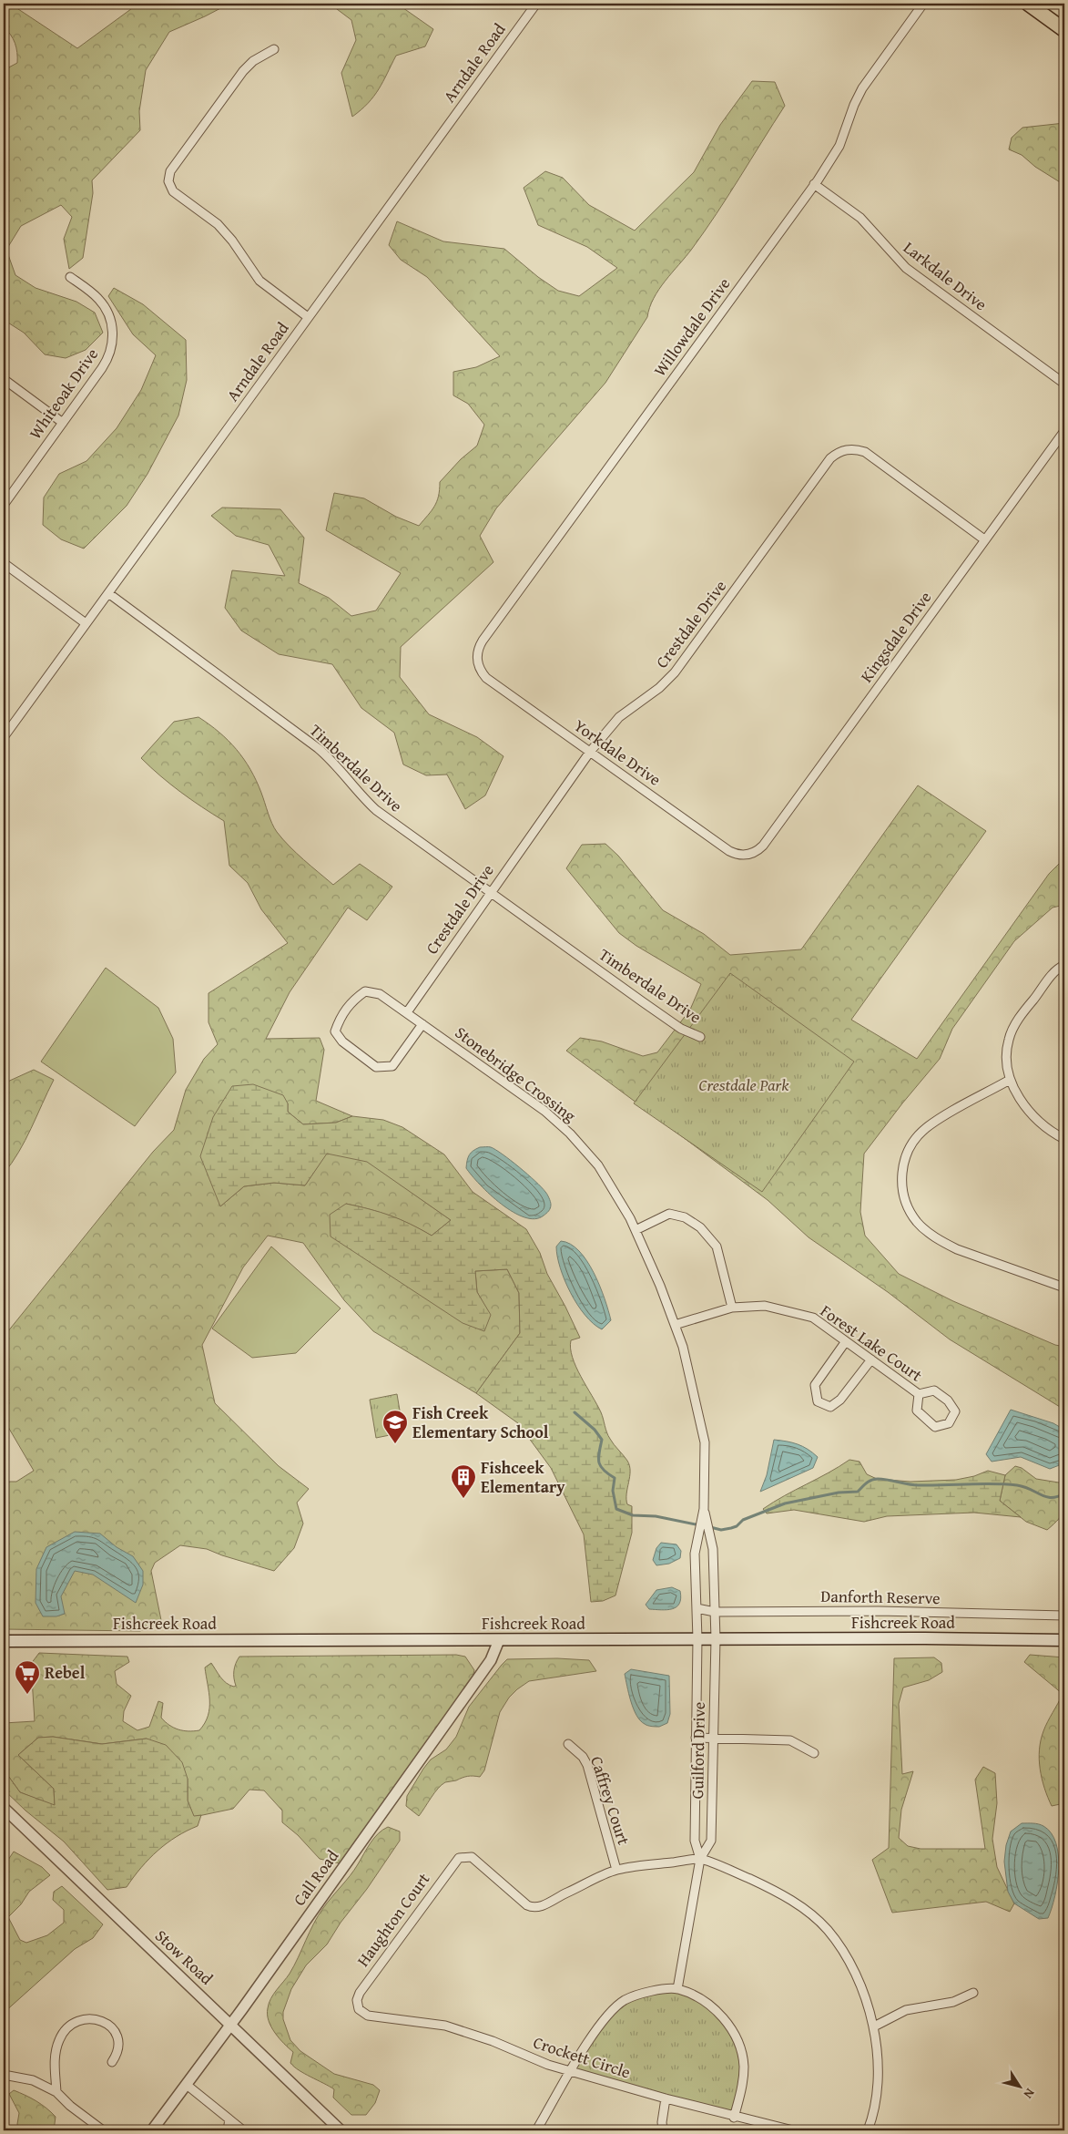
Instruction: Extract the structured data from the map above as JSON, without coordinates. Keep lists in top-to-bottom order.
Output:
{
  "streets": {
    "main road": ["Fishcreek Road"],
    "street": [
      "Arndale Road",
      "Larkdale Drive",
      "Willowdale Drive",
      "Whiteoak Drive",
      "Crestdale Drive",
      "Kingsdale Drive",
      "Yorkdale Drive",
      "Timberdale Drive",
      "Stonebridge Crossing",
      "Forest Lake Court",
      "Danforth Reserve",
      "Guilford Drive",
      "Caffrey Court",
      "Call Road",
      "Haughton Court",
      "Stow Road",
      "Crockett Circle"
    ]
  },
  "crossings": [
    ["Arndale Road", "Timberdale Drive"],
    ["Larkdale Drive", "Willowdale Drive"],
    ["Willowdale Drive", "Yorkdale Drive"],
    ["Crestdale Drive", "Kingsdale Drive"],
    ["Crestdale Drive", "Yorkdale Drive"],
    ["Crestdale Drive", "Timberdale Drive"],
    ["Crestdale Drive", "Stonebridge Crossing"],
    ["Kingsdale Drive", "Yorkdale Drive"],
    ["Stonebridge Crossing", "Forest Lake Court"],
    ["Stonebridge Crossing", "Danforth Reserve"],
    ["Stonebridge Crossing", "Fishcreek Road"],
    ["Stonebridge Crossing", "Guilford Drive"],
    ["Fishcreek Road", "Guilford Drive"],
    ["Fishcreek Road", "Call Road"],
    ["Caffrey Court", "Haughton Court"],
    ["Call Road", "Stow Road"],
    ["Haughton Court", "Crockett Circle"]
  ],
  "parks": ["Crestdale Park"],
  "places": {
    "school or university": ["Fish Creek Elementary School"],
    "building": ["Fishceek Elementary"],
    "supermarket": ["Rebel"]
  },
  "north": "bottom right"
}
